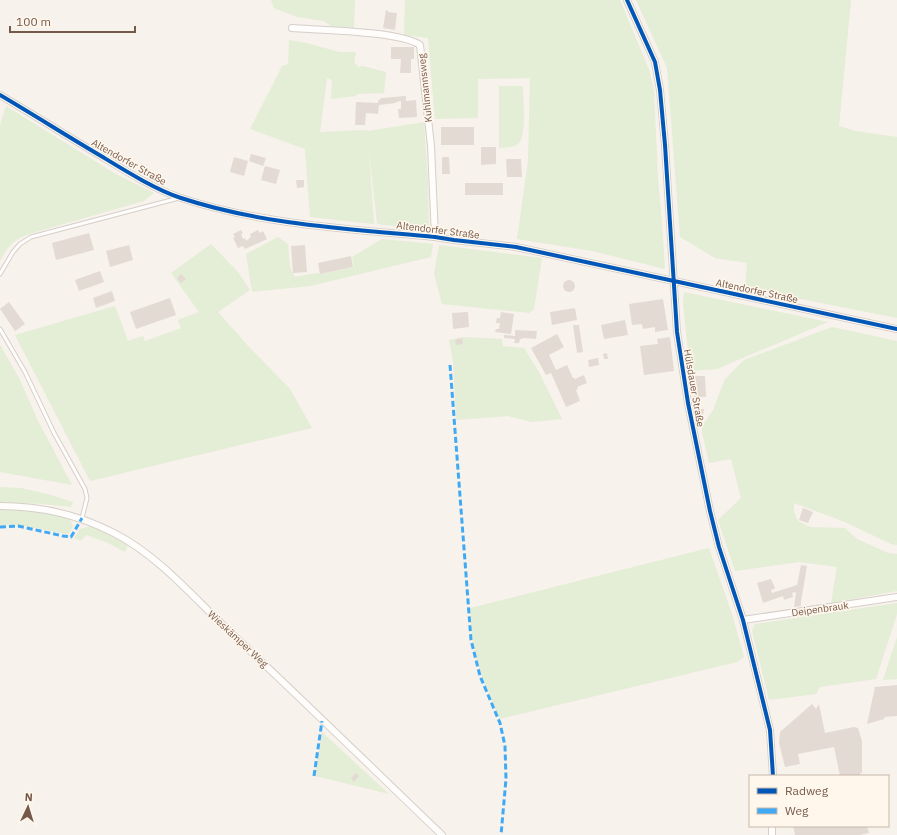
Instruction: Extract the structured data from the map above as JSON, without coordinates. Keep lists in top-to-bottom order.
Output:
{
  "streets": {
    "street": [
      "Kuhlmannsweg",
      "Altendorfer Straße",
      "Hülsdauer Straße",
      "Deipenbrauk",
      "Wieskämper Weg"
    ]
  },
  "crossings": [
    ["Kuhlmannsweg", "Altendorfer Straße"],
    ["Altendorfer Straße", "Hülsdauer Straße"],
    ["Hülsdauer Straße", "Deipenbrauk"]
  ],
  "legend": ["Radweg", "Weg"],
  "scale_bar": "100 m",
  "north": "top"
}
